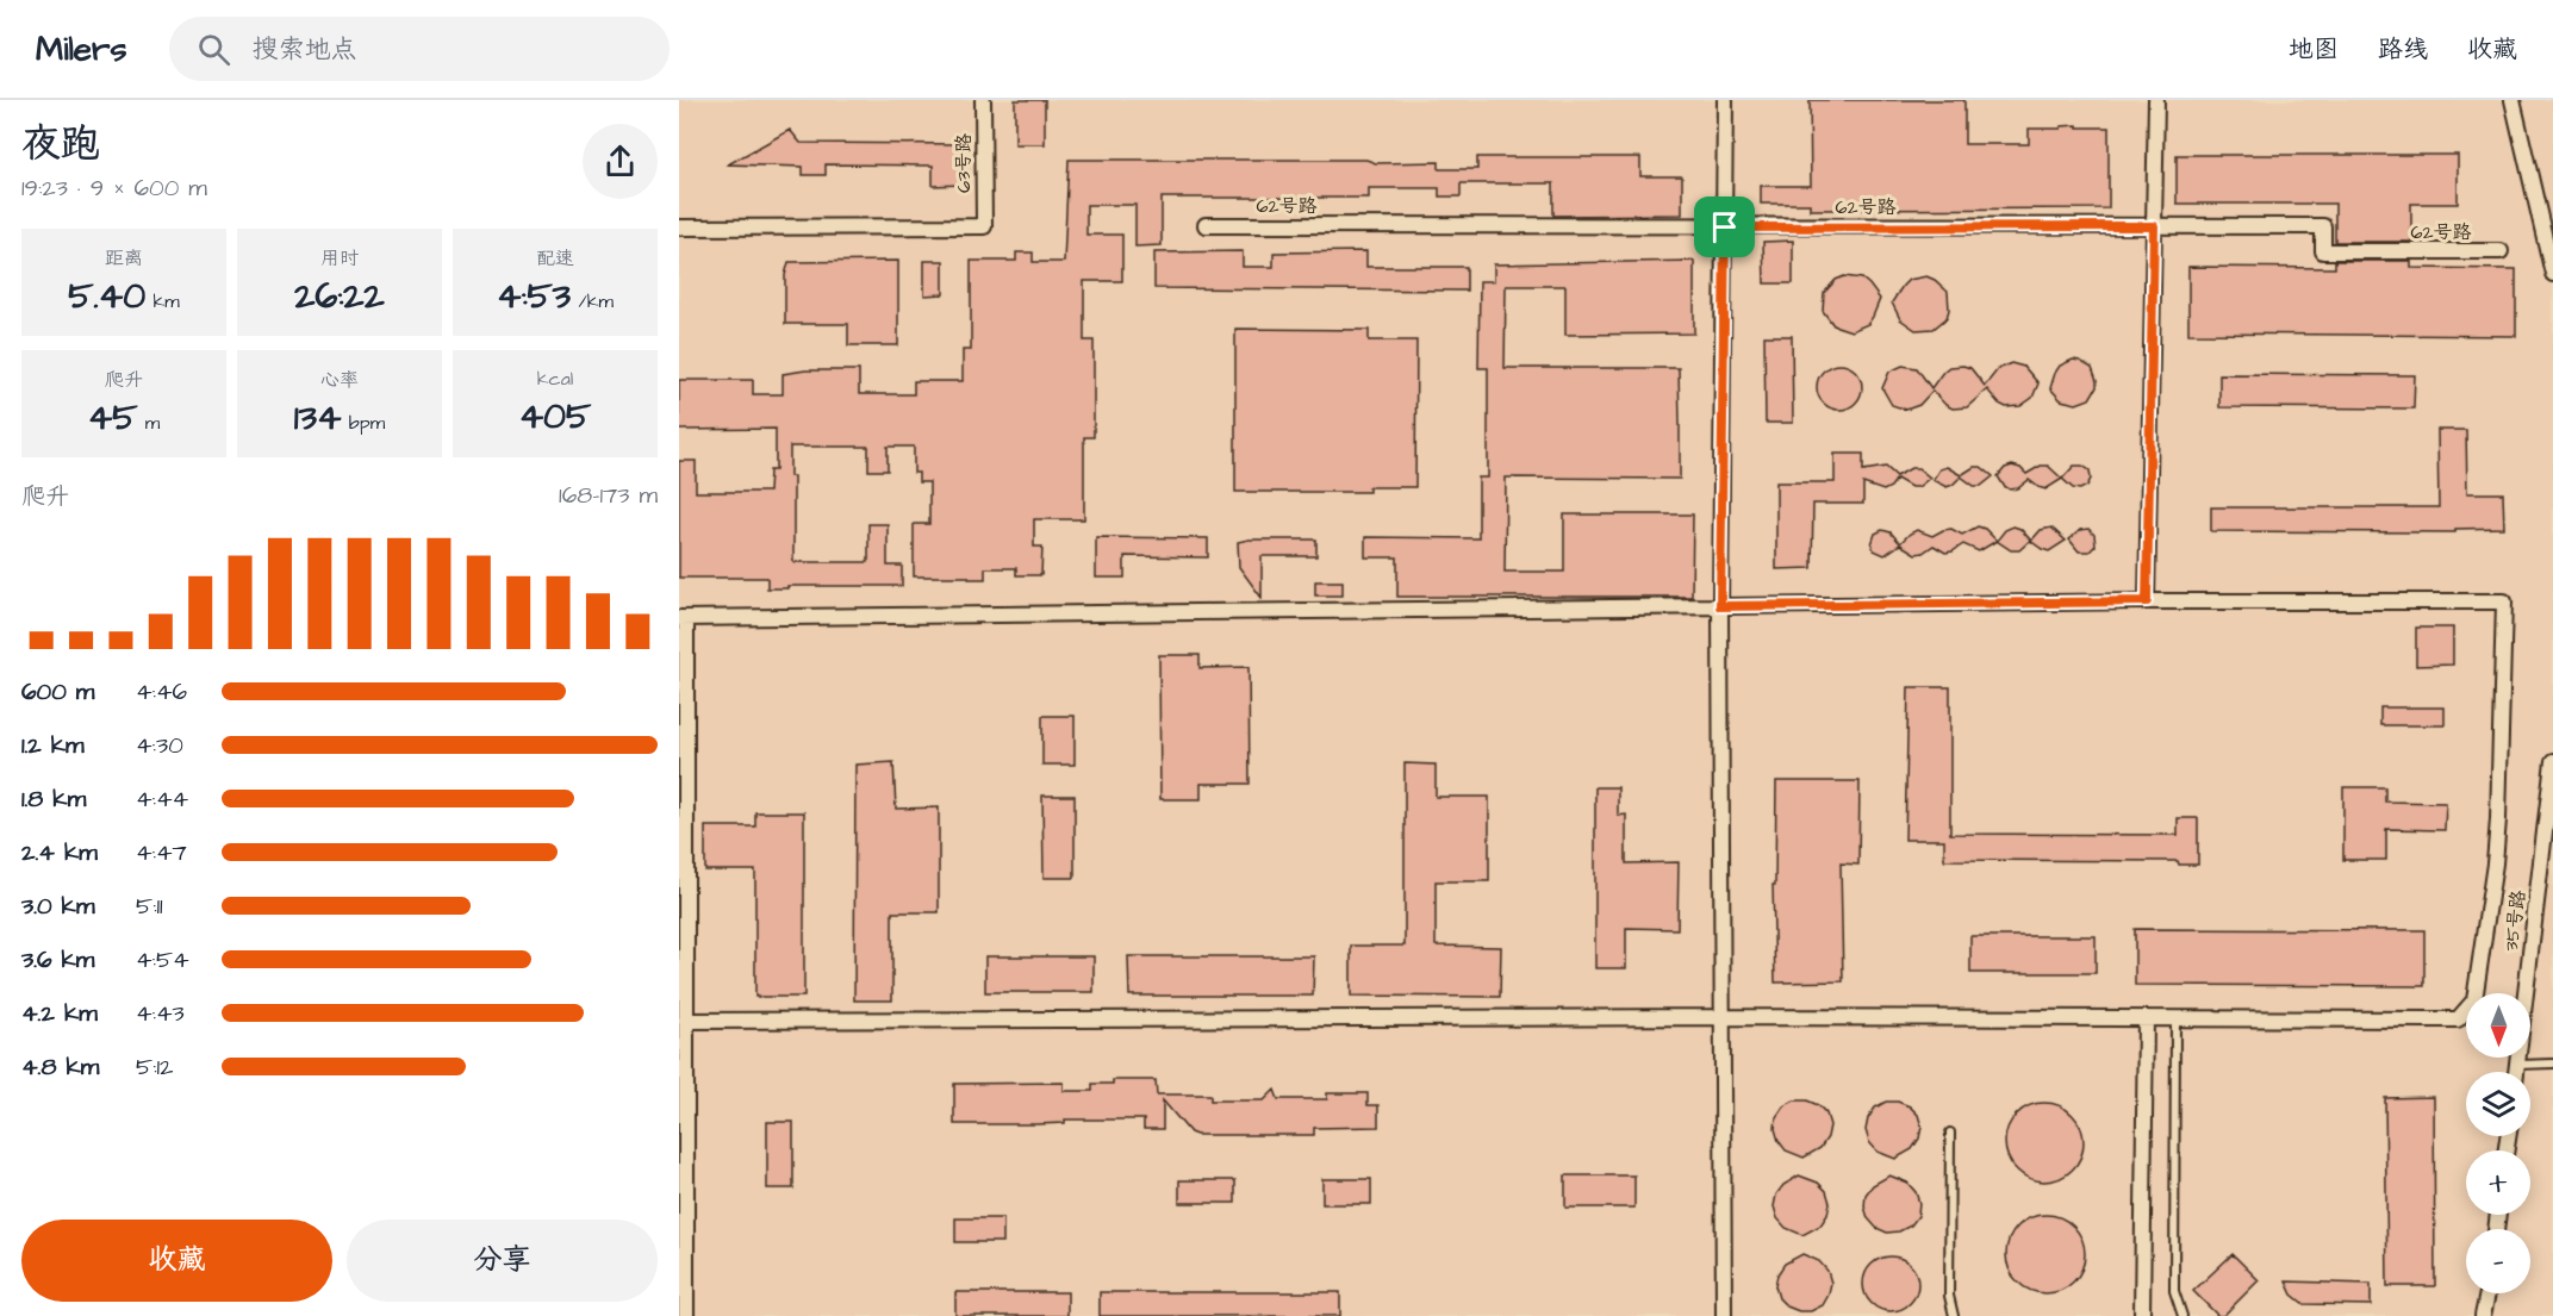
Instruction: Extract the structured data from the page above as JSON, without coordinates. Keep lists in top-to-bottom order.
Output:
{
  "streets": {
    "street": ["63号路", "62号路", "35号路"]
  },
  "north": "bottom",
  "page": {
    "header": "Milers",
    "search": "搜索地点",
    "nav": ["地图", "路线", "收藏"],
    "heading": ["夜跑", "19:23 · 9 × 600 m"],
    "stats": [
      ["距离", "5.40 km"],
      ["用时", "26:22"],
      ["配速", "4:53 /km"],
      ["爬升", "45 m"],
      ["心率", "134 bpm"],
      ["kcal", "405"]
    ],
    "chart": ["爬升", "168–173 m"],
    "list": [
      {
        "name": "600 m",
        "note": "4:46"
      },
      {
        "name": "1.2 km",
        "note": "4:30"
      },
      {
        "name": "1.8 km",
        "note": "4:44"
      },
      {
        "name": "2.4 km",
        "note": "4:47"
      },
      {
        "name": "3.0 km",
        "note": "5:11"
      },
      {
        "name": "3.6 km",
        "note": "4:54"
      },
      {
        "name": "4.2 km",
        "note": "4:43"
      },
      {
        "name": "4.8 km",
        "note": "5:12"
      }
    ],
    "map_buttons": ["+", "−"],
    "buttons": ["收藏", "分享"]
  }
}
